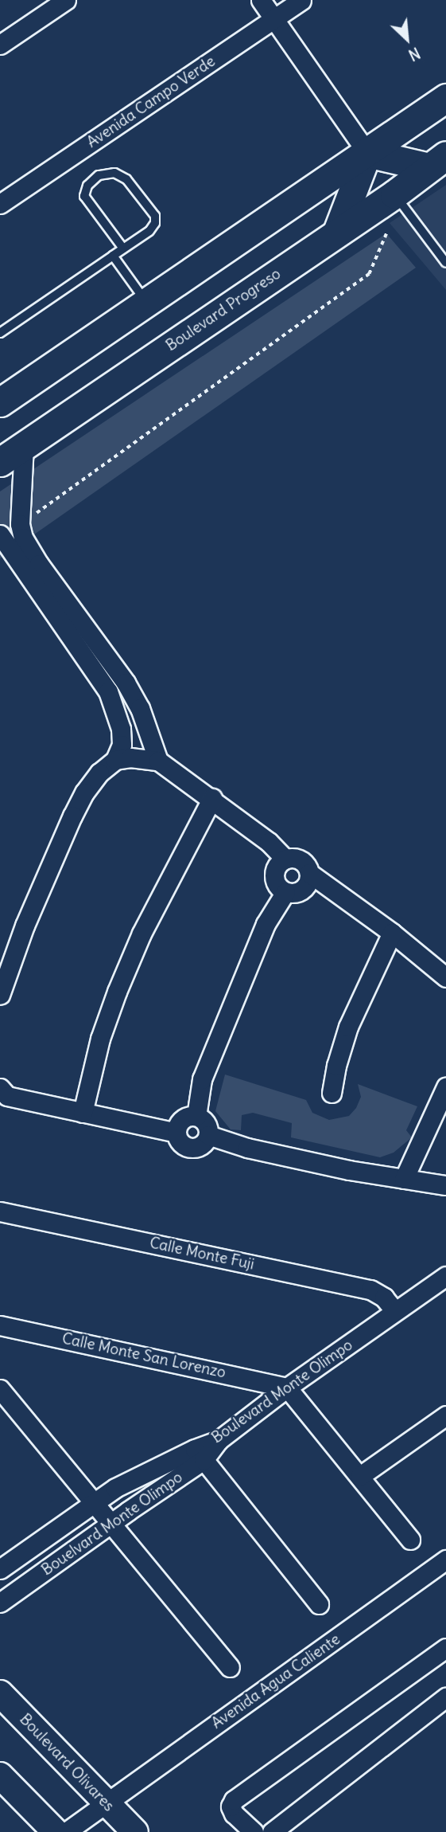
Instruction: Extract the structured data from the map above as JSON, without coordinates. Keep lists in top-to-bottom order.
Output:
{
  "streets": {
    "main road": ["Boulevard Progreso"],
    "street": [
      "Avenida Campo Verde",
      "Calle Monte Fuji",
      "Calle Monte San Lorenzo",
      "Boulevard Monte Olimpo",
      "Bouelvard Monte Olimpo",
      "Avenida Agua Caliente",
      "Boulevard Olivares"
    ]
  },
  "crossings": [
    ["Calle Monte Fuji", "Boulevard Monte Olimpo"],
    ["Calle Monte San Lorenzo", "Boulevard Monte Olimpo"],
    ["Boulevard Monte Olimpo", "Bouelvard Monte Olimpo"],
    ["Avenida Agua Caliente", "Boulevard Olivares"]
  ],
  "north": "bottom right"
}
